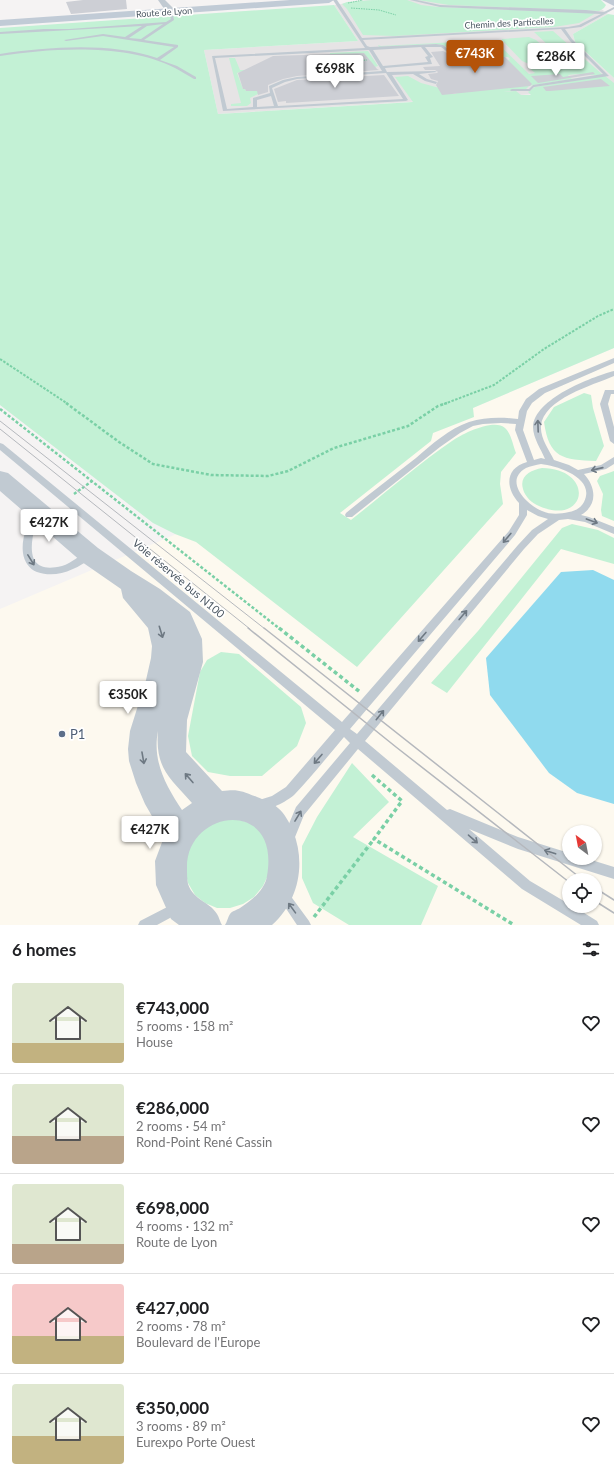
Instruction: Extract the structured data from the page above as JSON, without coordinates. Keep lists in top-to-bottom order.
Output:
{
  "streets": {
    "main road": ["Route de Lyon"],
    "lane": ["Chemin des Particelles", "Voie réservée bus N100"]
  },
  "places": ["P1"],
  "north": "top left",
  "page": {
    "price": [
      "€743K",
      "€286K",
      "€698K",
      "€427K",
      "€350K",
      "€427K"
    ],
    "heading": "6 homes",
    "list": [
      {
        "name": "€743,000",
        "note": "5 rooms · 158 m² · House"
      },
      {
        "name": "€286,000",
        "note": "2 rooms · 54 m² · Rond-Point René Cassin"
      },
      {
        "name": "€698,000",
        "note": "4 rooms · 132 m² · Route de Lyon"
      },
      {
        "name": "€427,000",
        "note": "2 rooms · 78 m² · Boulevard de l'Europe"
      },
      {
        "name": "€350,000",
        "note": "3 rooms · 89 m² · Eurexpo Porte Ouest"
      }
    ]
  }
}
